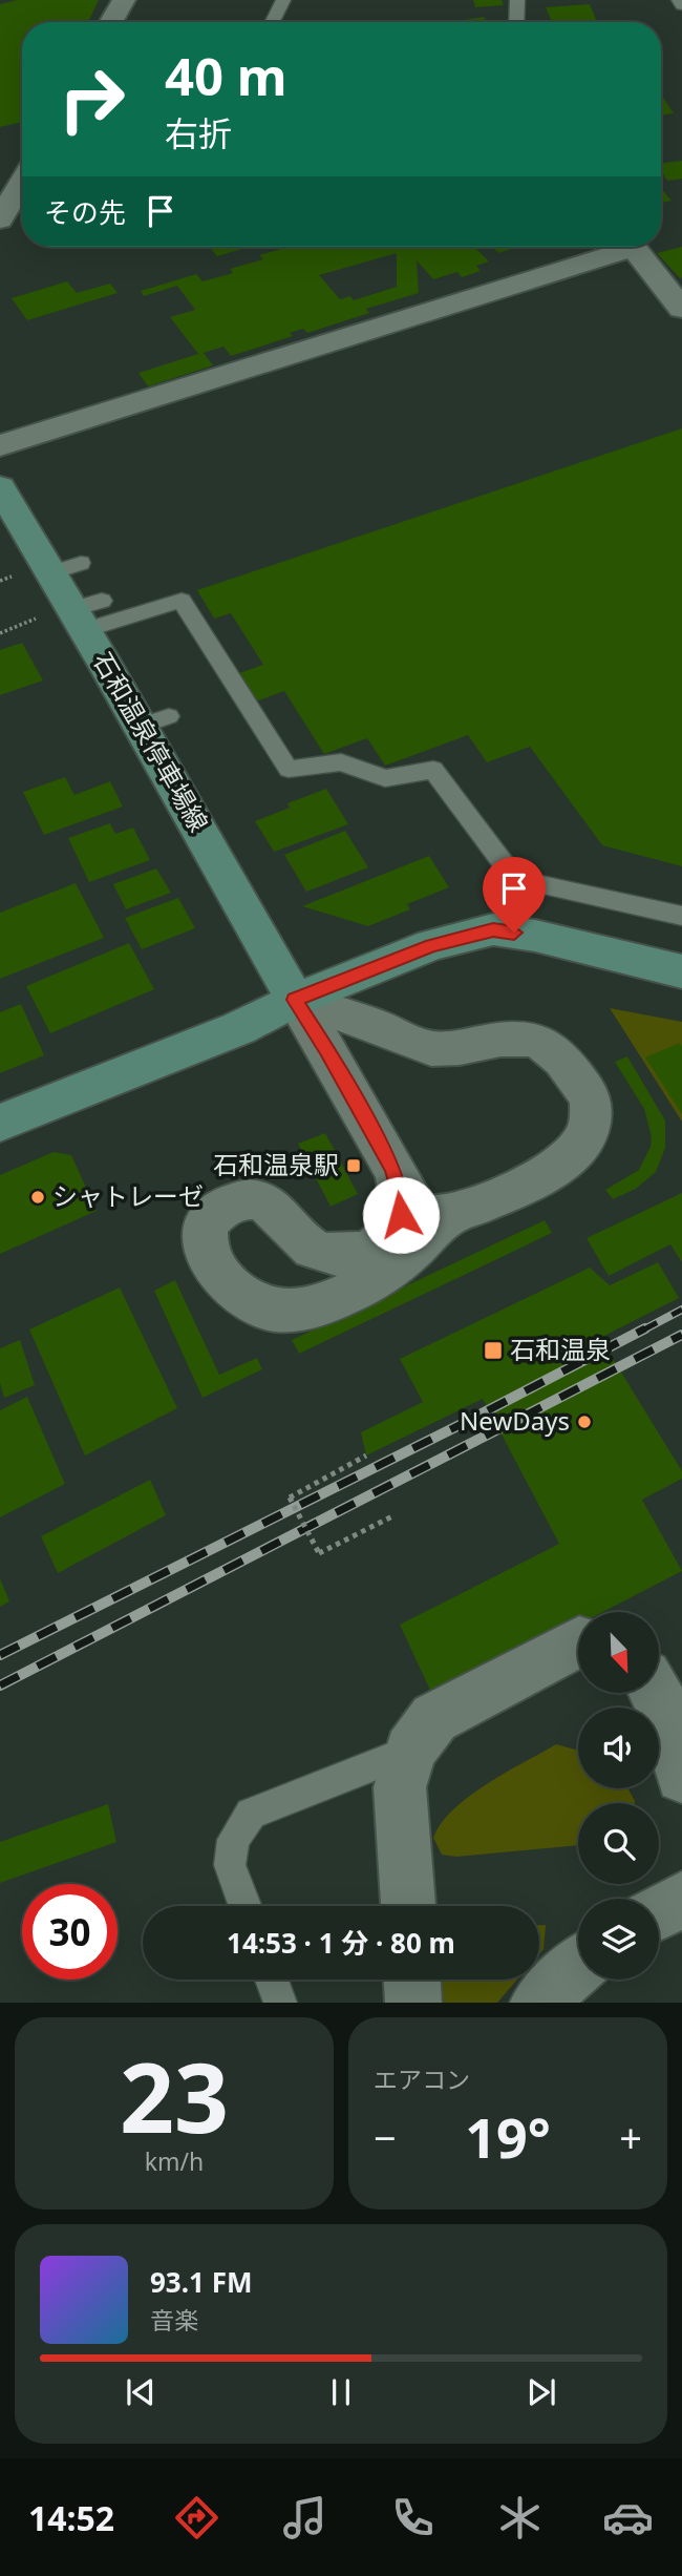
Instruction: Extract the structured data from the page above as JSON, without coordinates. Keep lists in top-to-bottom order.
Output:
{
  "streets": {
    "main road": ["石和温泉停車場線"]
  },
  "places": {
    "transit": ["石和温泉駅", "石和温泉"],
    "other": ["シャトレーゼ", "NewDays"]
  },
  "north": "bottom right",
  "page": {
    "turn": ["40 m", "右折"],
    "then": "その先",
    "limit": "30",
    "trip": "14:53 · 1 分 · 80 m",
    "tile": [
      ["23", "km/h"],
      "エアコン"
    ],
    "heat": ["−", "19°", "+"],
    "song": ["93.1 FM", "音楽"],
    "tabs": "14:52"
  }
}
